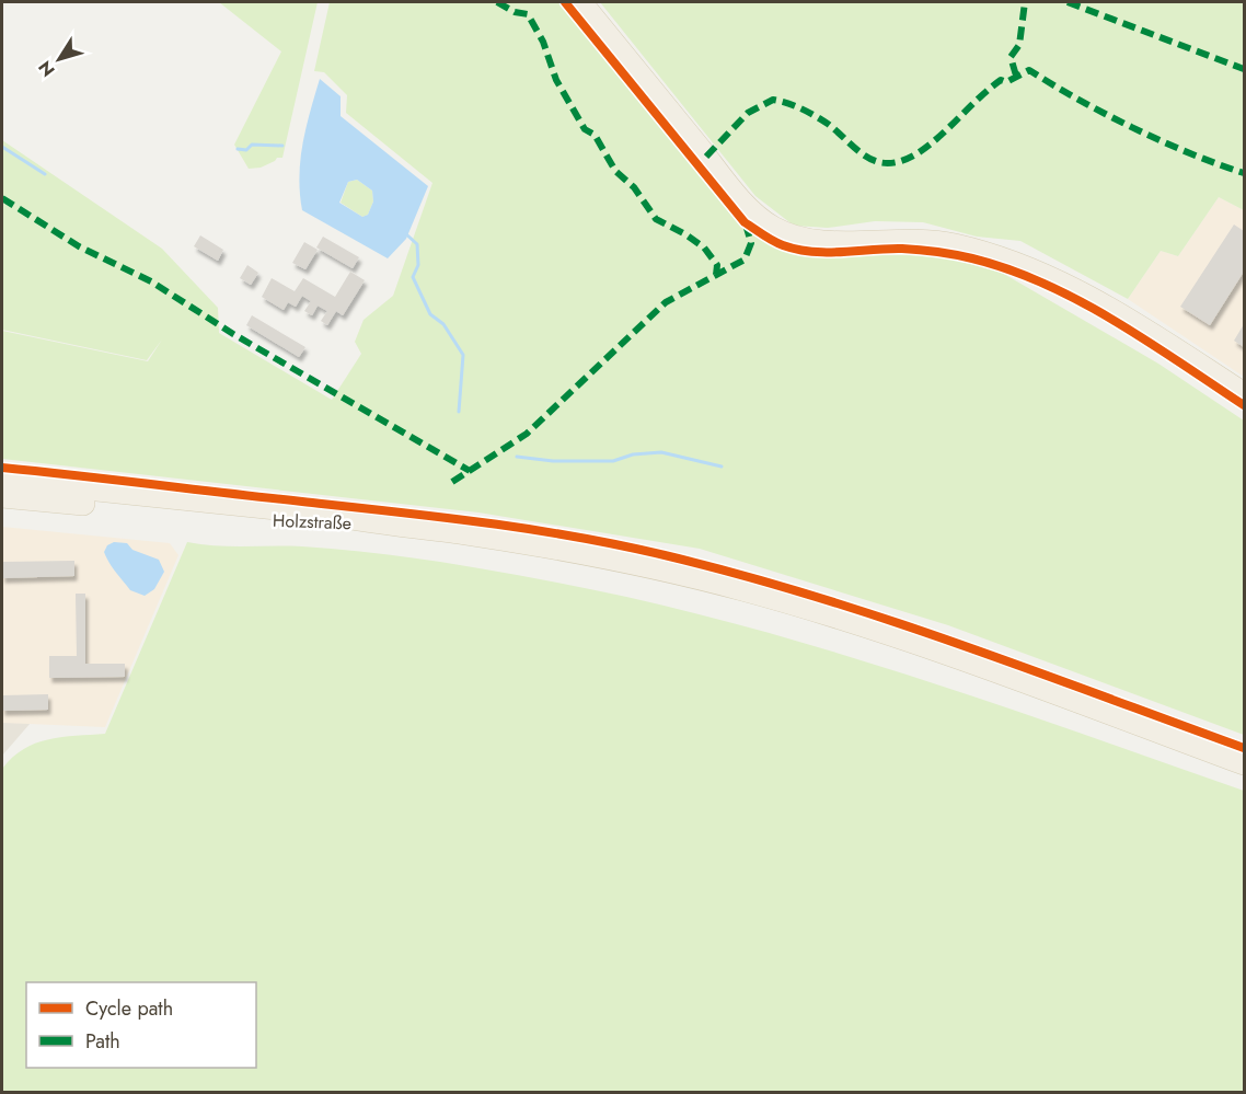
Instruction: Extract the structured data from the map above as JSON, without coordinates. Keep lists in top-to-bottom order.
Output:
{
  "streets": {
    "main road": ["Holzstraße"]
  },
  "legend": ["Cycle path", "Path"],
  "north": "bottom left"
}
